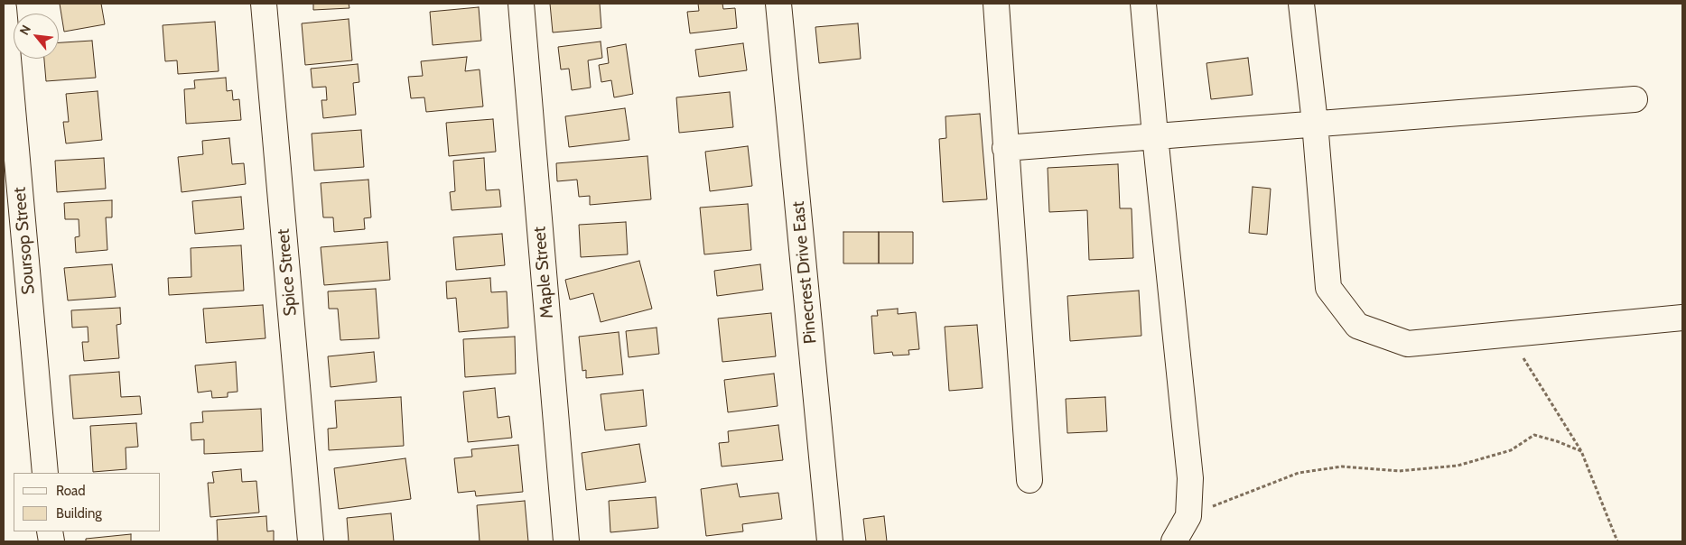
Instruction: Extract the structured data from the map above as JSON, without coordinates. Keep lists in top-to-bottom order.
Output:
{
  "streets": {
    "street": [
      "Soursop Street",
      "Spice Street",
      "Maple Street",
      "Pinecrest Drive East"
    ]
  },
  "legend": ["Road", "Building"],
  "north": "top left"
}
